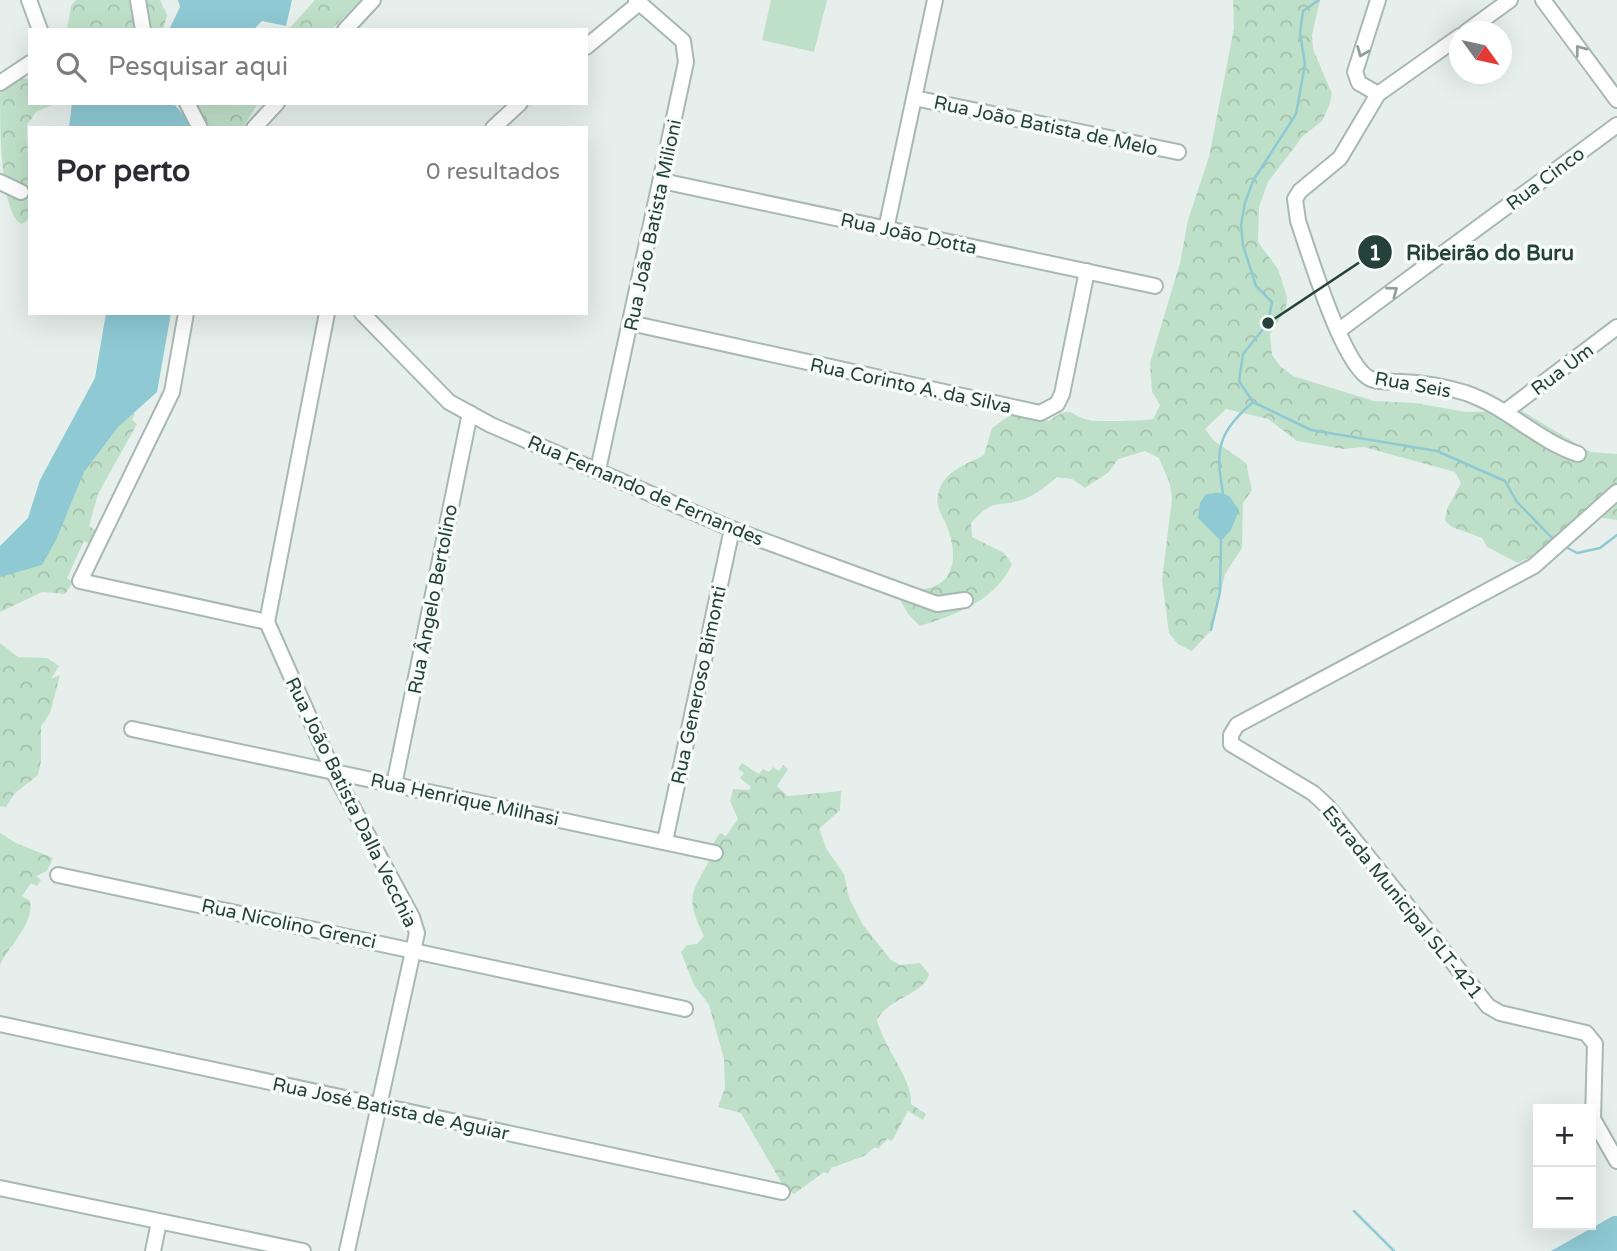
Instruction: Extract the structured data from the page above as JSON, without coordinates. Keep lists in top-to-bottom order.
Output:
{
  "streets": {
    "street": [
      "Rua João Batista de Melo",
      "Rua Cinco",
      "Rua João Batista Milioni",
      "Rua João Dotta",
      "Rua Um",
      "Rua Seis",
      "Rua Corinto A. da Silva",
      "Rua Fernando de Fernandes",
      "Rua Ângelo Bertolino",
      "Rua Generoso Bimonti",
      "Rua Henrique Milhasi",
      "Rua João Batista Dalla Vecchia",
      "Estrada Municipal SLT-421",
      "Rua Nicolino Grenci",
      "Rua José Batista de Aguiar"
    ]
  },
  "crossings": [
    ["Rua Cinco", "Rua Seis"],
    ["Rua João Batista Milioni", "Rua João Dotta"],
    ["Rua João Batista Milioni", "Rua Corinto A. da Silva"],
    ["Rua João Batista Milioni", "Rua Fernando de Fernandes"],
    ["Rua João Dotta", "Rua Corinto A. da Silva"],
    ["Rua Um", "Rua Seis"],
    ["Rua Fernando de Fernandes", "Rua Ângelo Bertolino"],
    ["Rua Fernando de Fernandes", "Rua Generoso Bimonti"],
    ["Rua Ângelo Bertolino", "Rua Henrique Milhasi"],
    ["Rua Generoso Bimonti", "Rua Henrique Milhasi"],
    ["Rua Henrique Milhasi", "Rua João Batista Dalla Vecchia"],
    ["Rua João Batista Dalla Vecchia", "Rua Nicolino Grenci"],
    ["Rua João Batista Dalla Vecchia", "Rua José Batista de Aguiar"]
  ],
  "one_way": ["Rua Cinco"],
  "places": ["Ribeirão do Buru"],
  "north": "bottom right",
  "page": {
    "search": "Pesquisar aqui",
    "heading": ["Por perto", "0 resultados"],
    "map_buttons": ["+", "−"]
  }
}
